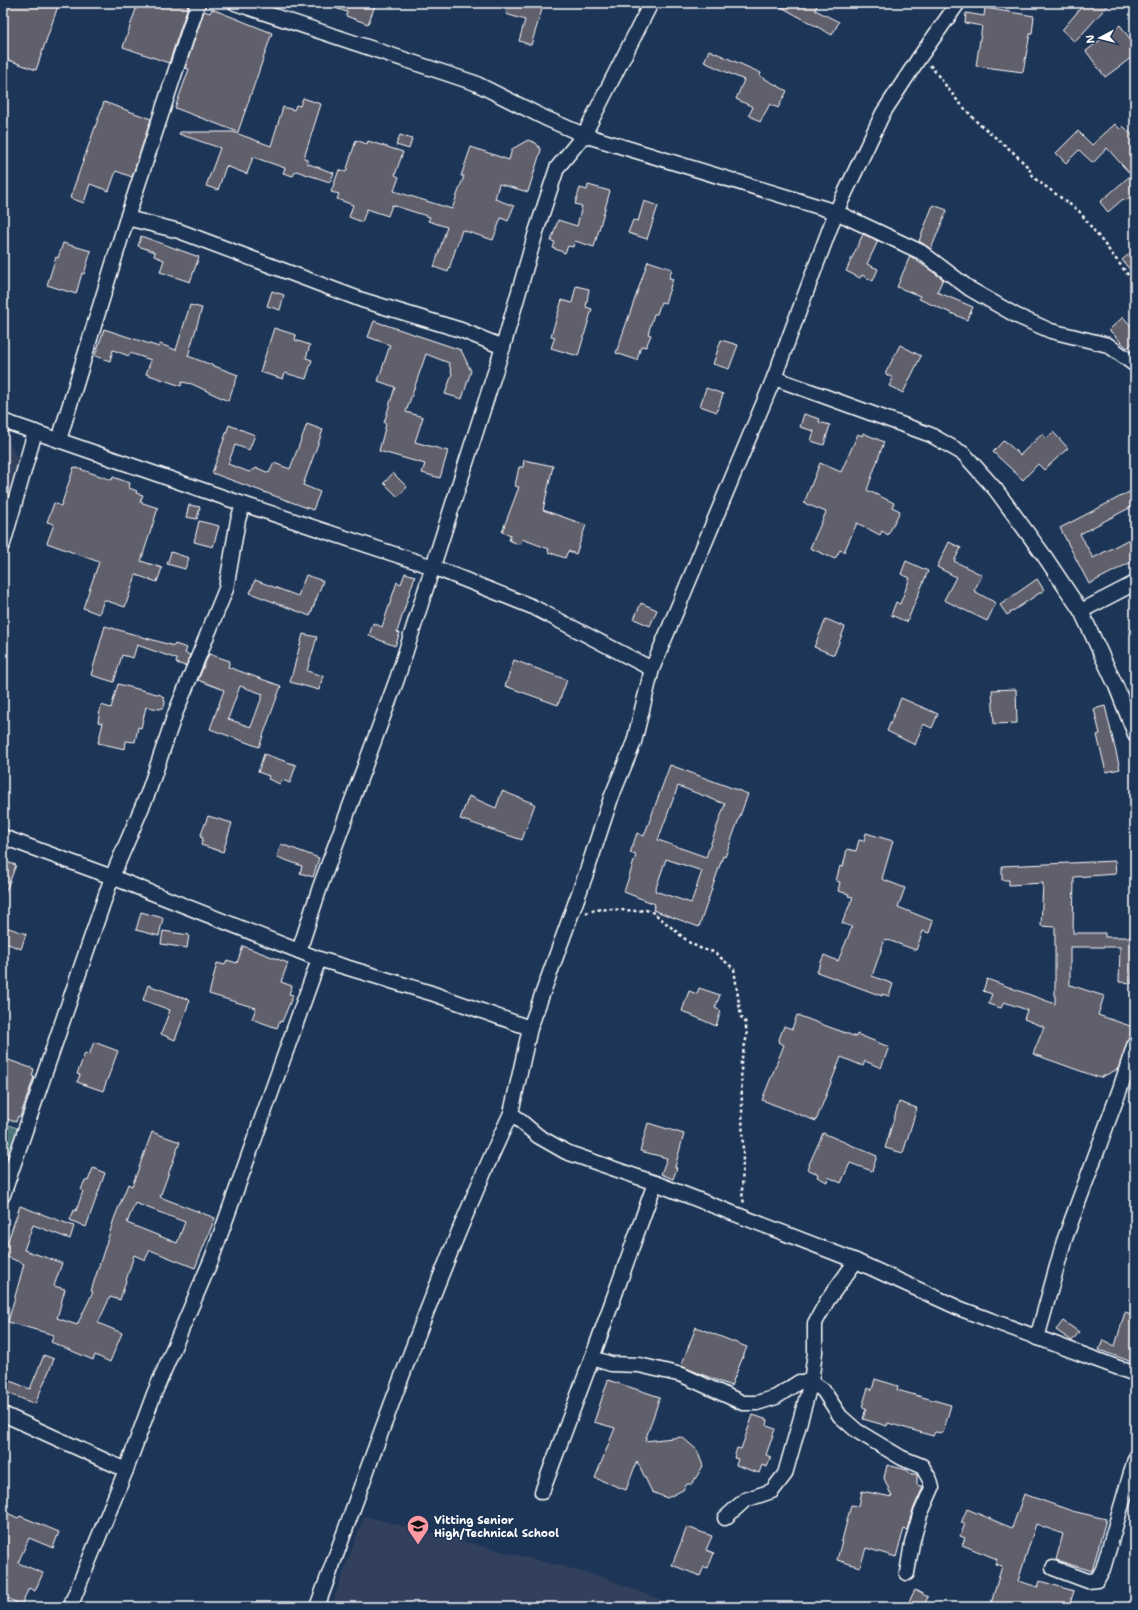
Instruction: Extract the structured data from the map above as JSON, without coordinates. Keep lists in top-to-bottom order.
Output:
{
  "places": {
    "school or university": ["Vitting Senior High/Technical School"]
  },
  "north": "left"
}
